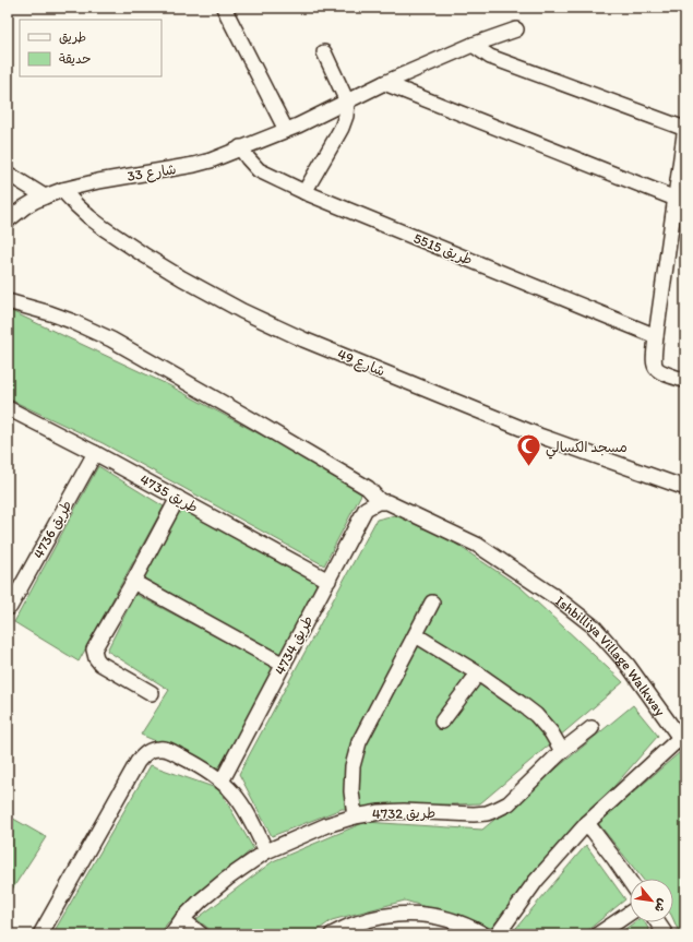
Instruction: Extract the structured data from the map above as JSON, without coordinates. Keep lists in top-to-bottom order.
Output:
{
  "streets": {
    "street": [
      "شارع 33",
      "طريق 5515",
      "شارع 49",
      "طريق 4735",
      "طريق 4736",
      "طريق 4734",
      "Ishbilliya Village Walkway",
      "طريق 4732"
    ]
  },
  "crossings": [
    ["شارع 33", "طريق 5515"],
    ["شارع 33", "شارع 49"],
    ["طريق 4735", "طريق 4736"],
    ["طريق 4735", "طريق 4734"],
    ["طريق 4734", "Ishbilliya Village Walkway"]
  ],
  "places": {
    "mosque": ["مسجد الكسالي"]
  },
  "legend": ["طريق", "حديقة"],
  "north": "bottom right"
}
